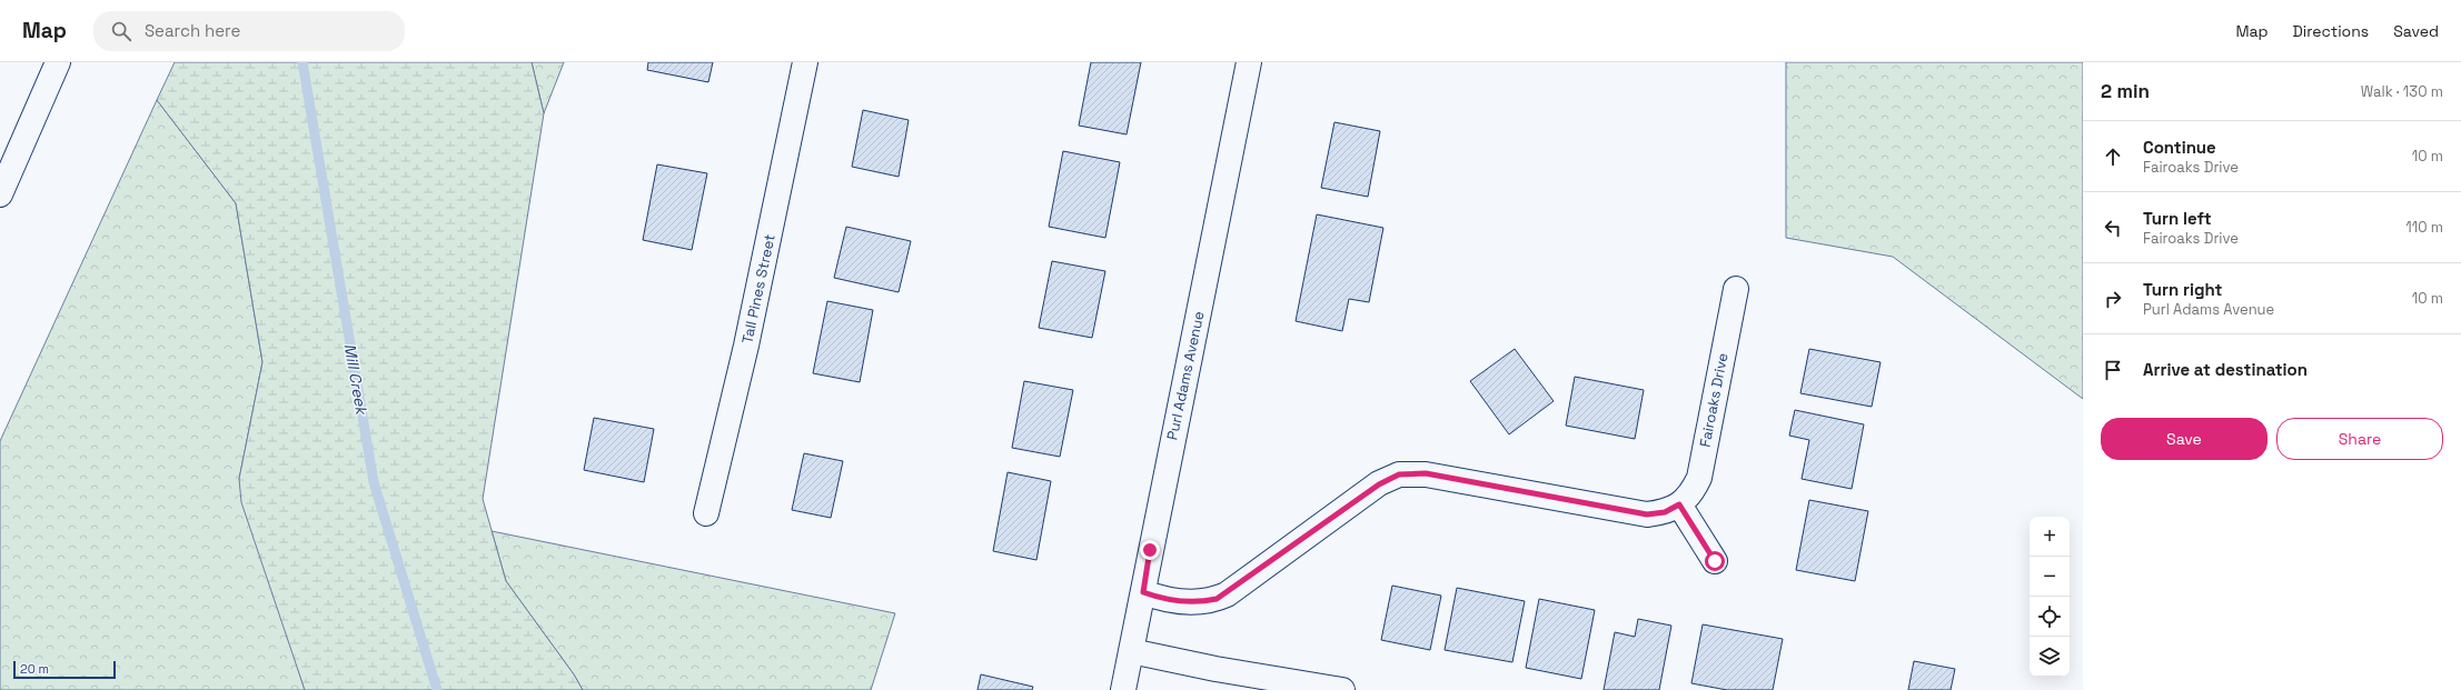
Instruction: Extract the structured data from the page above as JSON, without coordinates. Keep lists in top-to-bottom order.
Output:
{
  "streets": {
    "street": ["Tall Pines Street", "Purl Adams Avenue", "Fairoaks Drive"]
  },
  "crossings": [
    ["Purl Adams Avenue", "Fairoaks Drive"]
  ],
  "water": ["Mill Creek"],
  "scale_bar": "20 m",
  "page": {
    "header": "Map",
    "search": "Search here",
    "nav": ["Map", "Directions", "Saved"],
    "heading": ["2 min", "Walk · 130 m"],
    "list": [
      ["Continue", "Fairoaks Drive", "10 m"],
      ["Turn left", "Fairoaks Drive", "110 m"],
      ["Turn right", "Purl Adams Avenue", "10 m"],
      "Arrive at destination"
    ],
    "buttons": ["Save", "Share"],
    "map_buttons": ["+", "−"],
    "scale": "20 m"
  }
}
